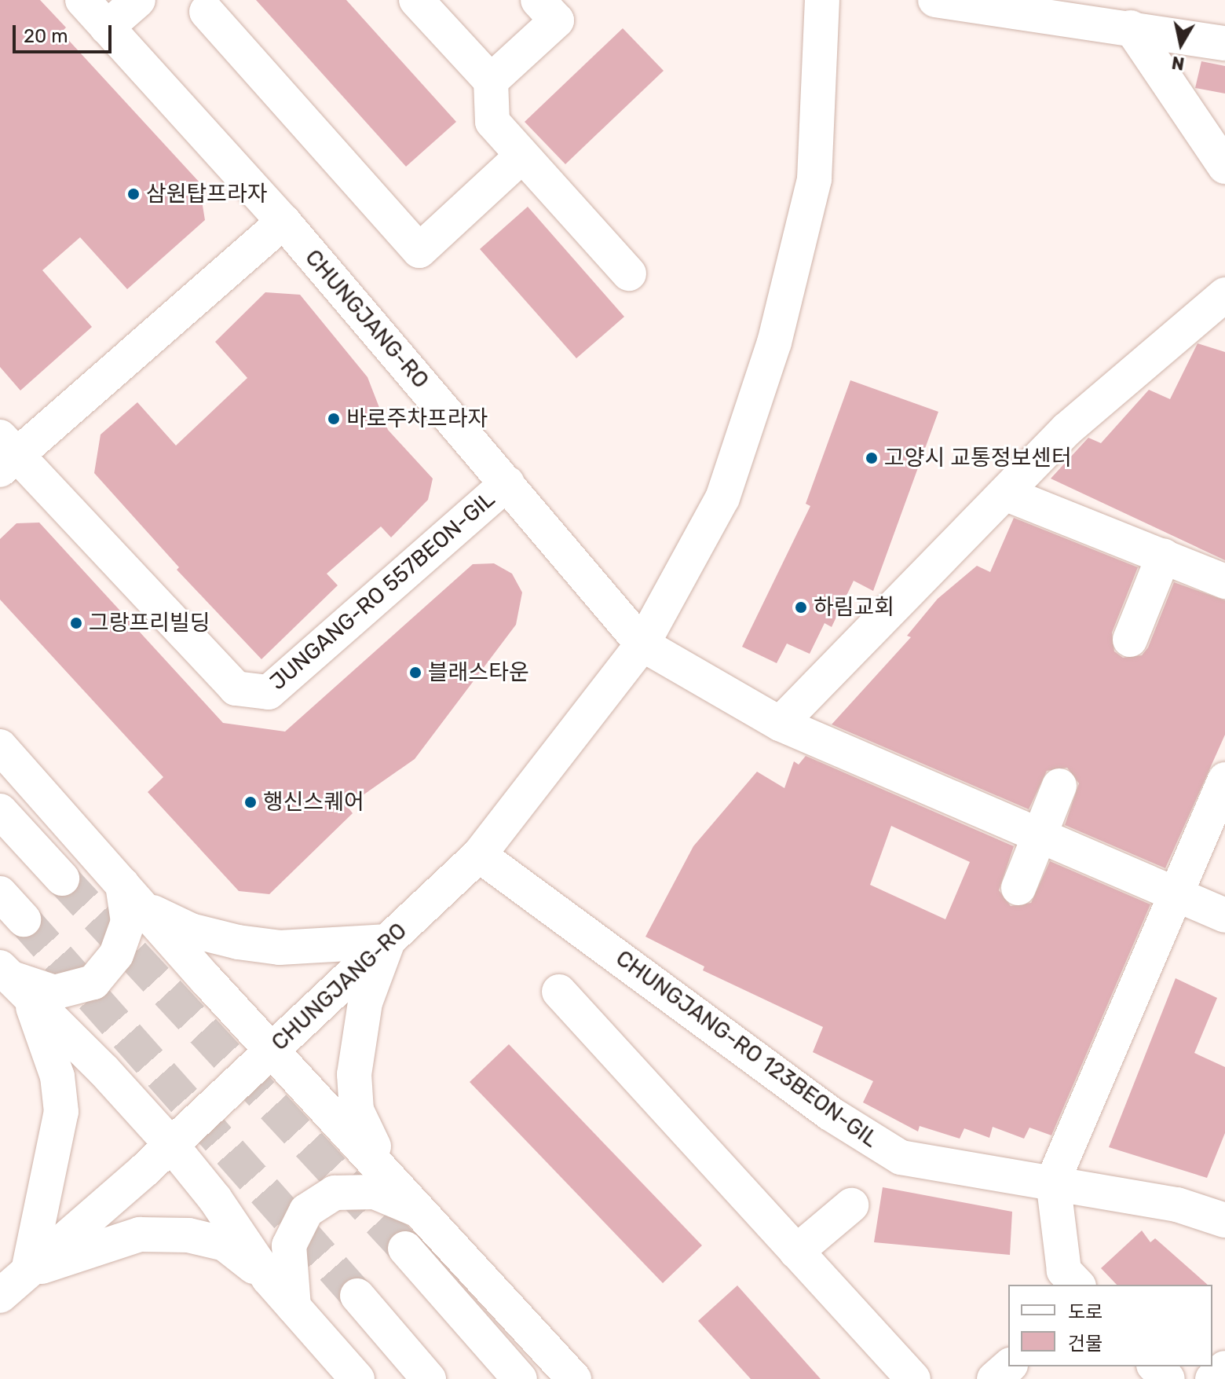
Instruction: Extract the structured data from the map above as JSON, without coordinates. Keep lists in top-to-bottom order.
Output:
{
  "streets": {
    "street": ["CHUNGJANG-RO", "JUNGANG-RO 557BEON-GIL", "CHUNGJANG-RO 123BEON-GIL"]
  },
  "crossings": [
    ["CHUNGJANG-RO", "JUNGANG-RO 557BEON-GIL"],
    ["CHUNGJANG-RO", "CHUNGJANG-RO 123BEON-GIL"]
  ],
  "places": [
    "삼원탑프라자",
    "바로주차프라자",
    "고양시 교통정보센터",
    "하림교회",
    "그랑프리빌딩",
    "블래스타운",
    "행신스퀘어"
  ],
  "legend": ["도로", "건물"],
  "scale_bar": "20 m",
  "north": "bottom"
}
